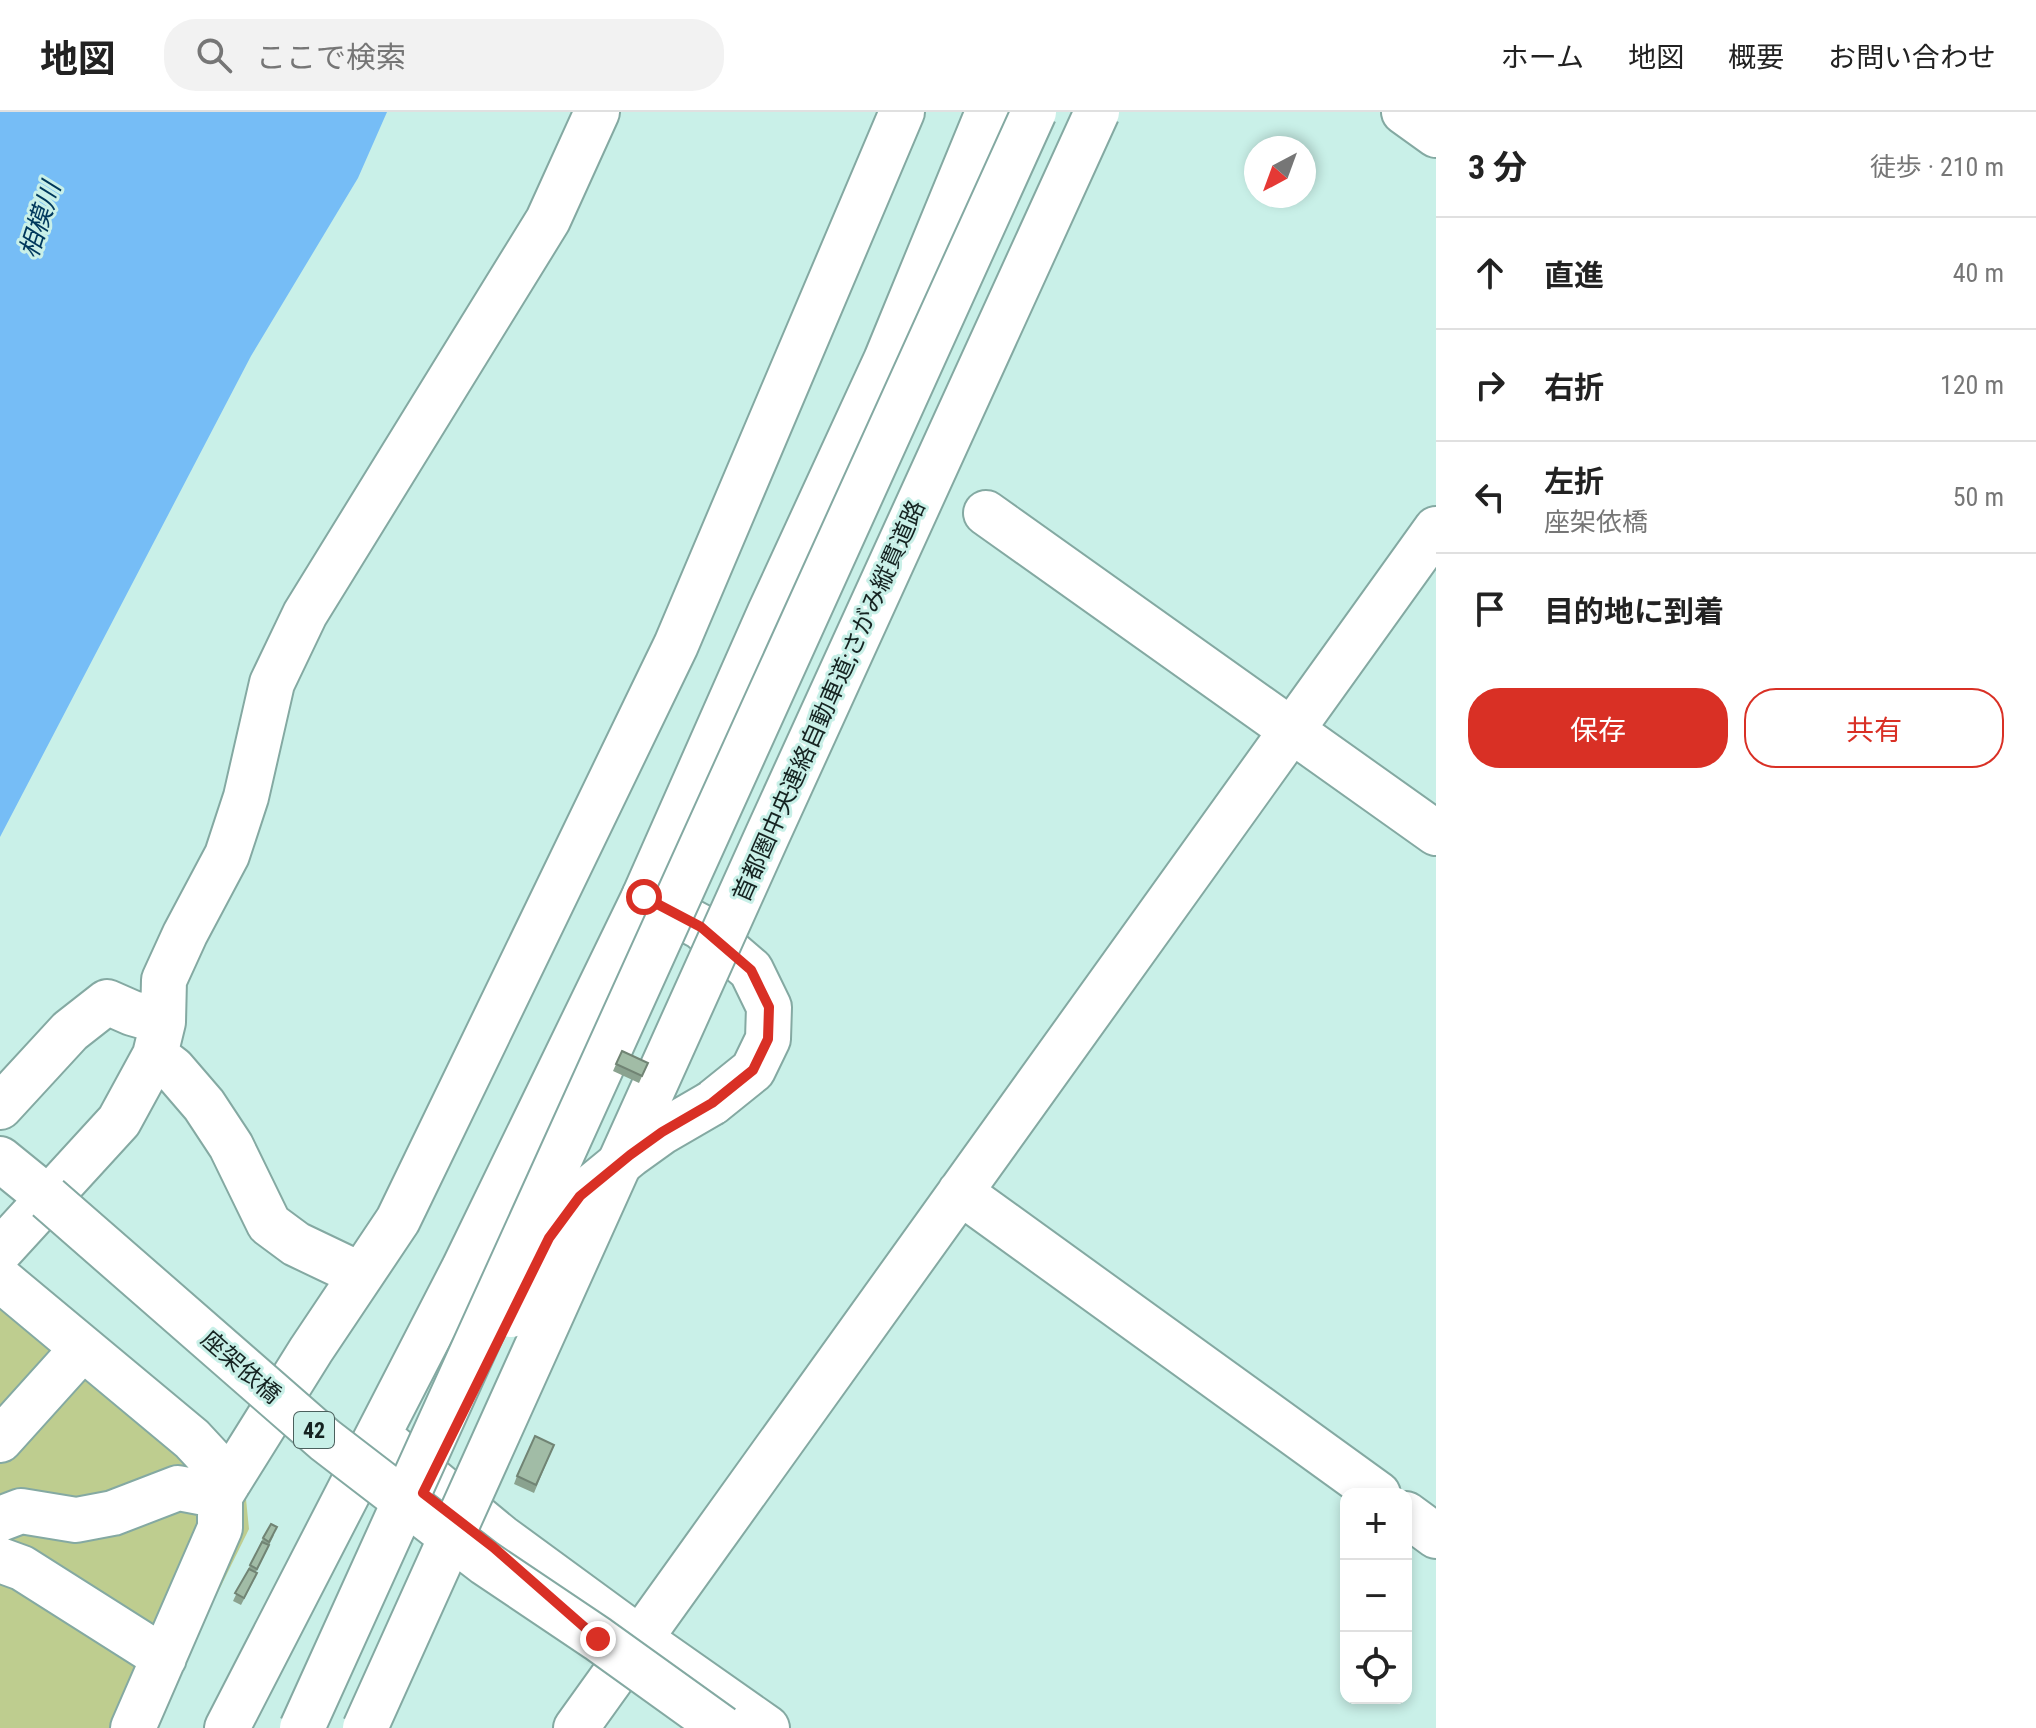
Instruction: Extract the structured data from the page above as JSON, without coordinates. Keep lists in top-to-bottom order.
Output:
{
  "streets": {
    "main road": ["首都圏中央連絡自動車道;さがみ縦貫道路", "座架依橋", "42"]
  },
  "water": ["相模川"],
  "north": "bottom left",
  "page": {
    "header": "地図",
    "search": "ここで検索",
    "nav": [
      "ホーム",
      "地図",
      "概要",
      "お問い合わせ"
    ],
    "heading": ["3 分", "徒歩 · 210 m"],
    "list": [
      ["直進", "40 m"],
      ["右折", "120 m"],
      ["左折", "座架依橋", "50 m"],
      "目的地に到着"
    ],
    "buttons": ["保存", "共有"],
    "map_buttons": ["+", "−"]
  }
}
